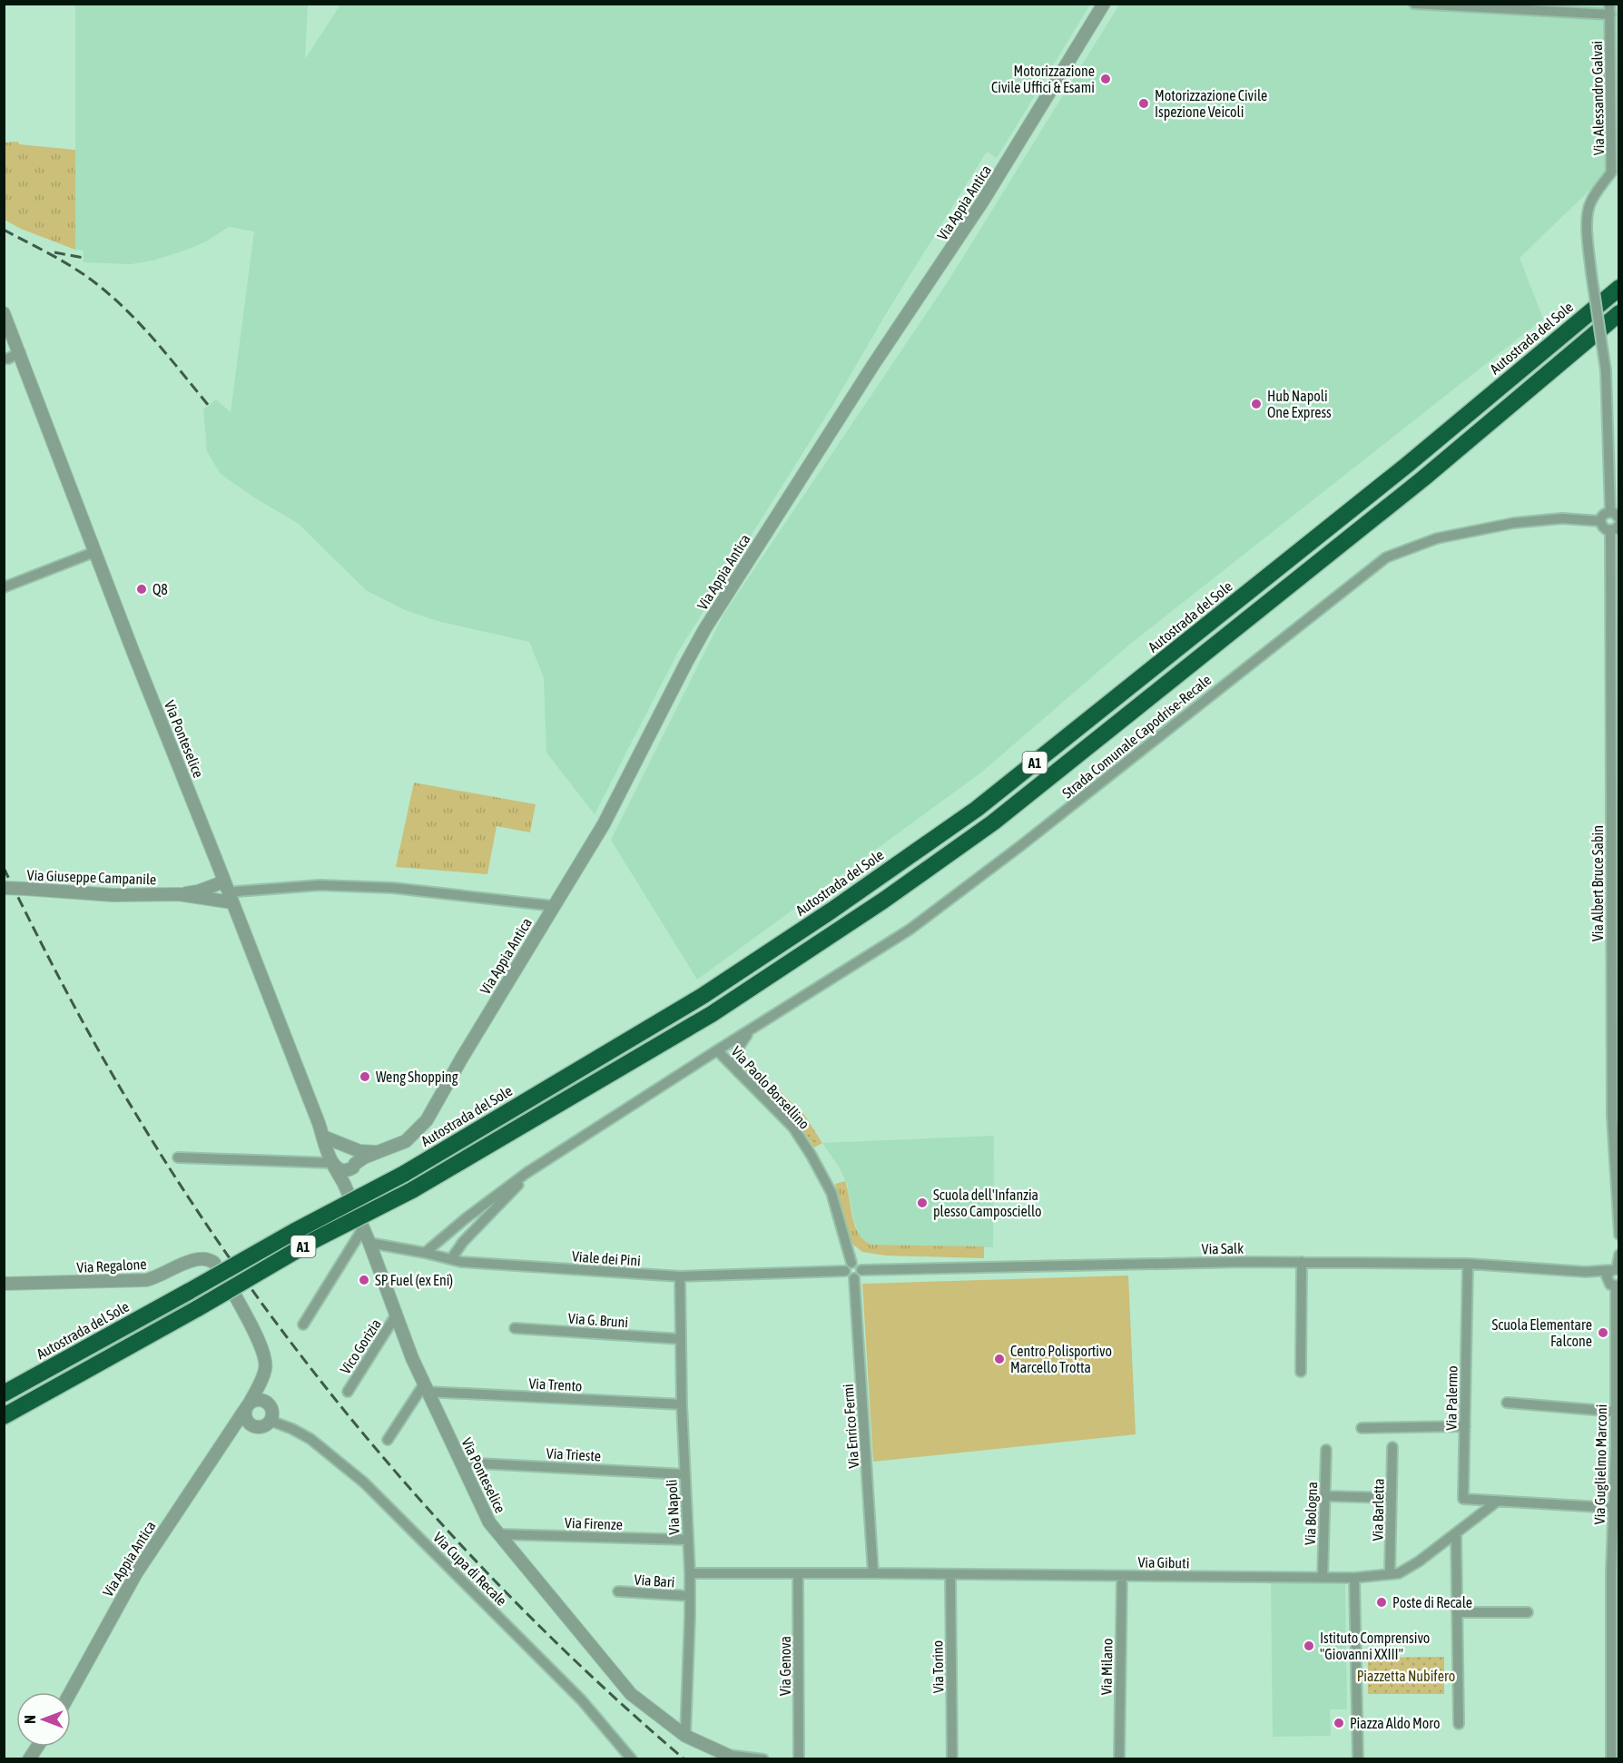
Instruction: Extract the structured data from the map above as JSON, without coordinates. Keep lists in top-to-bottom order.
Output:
{
  "streets": {
    "highway": ["Autostrada del Sole", "A1"],
    "street": [
      "Via Alessandro Galvai",
      "Via Appia Antica",
      "Strada Comunale Capodrise-Recale",
      "Via Ponteselice",
      "Via Giuseppe Campanile",
      "Via Albert Bruce Sabin",
      "Via Paolo Borsellino",
      "Via Salk",
      "Viale dei Pini",
      "Via Regalone",
      "Via G. Bruni",
      "Vico Gorizia",
      "Via Trento",
      "Via Palermo",
      "Via Enrico Fermi",
      "Via Trieste",
      "Via Guglielmo Marconi",
      "Via Napoli",
      "Via Barletta",
      "Via Bologna",
      "Via Firenze",
      "Via Gibuti",
      "Via Cupa di Recale",
      "Via Bari",
      "Via Genova",
      "Via Torino",
      "Via Milano"
    ]
  },
  "crossings": [
    ["Via Appia Antica", "Via Ponteselice"],
    ["Via Appia Antica", "Via Cupa di Recale"],
    ["Strada Comunale Capodrise-Recale", "Via Paolo Borsellino"],
    ["Via Ponteselice", "Via Giuseppe Campanile"],
    ["Via Ponteselice", "Viale dei Pini"],
    ["Via Ponteselice", "Vico Gorizia"],
    ["Via Ponteselice", "Via Trento"],
    ["Via Ponteselice", "Via Trieste"],
    ["Via Ponteselice", "Via Napoli"],
    ["Via Ponteselice", "Via Firenze"],
    ["Via Paolo Borsellino", "Via Salk"],
    ["Via Paolo Borsellino", "Viale dei Pini"],
    ["Via Paolo Borsellino", "Via Enrico Fermi"],
    ["Via Salk", "Viale dei Pini"],
    ["Via Salk", "Via Palermo"],
    ["Via Salk", "Via Enrico Fermi"],
    ["Via Salk", "Via Guglielmo Marconi"],
    ["Viale dei Pini", "Via Enrico Fermi"],
    ["Viale dei Pini", "Via Napoli"],
    ["Via G. Bruni", "Via Napoli"],
    ["Via Trento", "Via Napoli"],
    ["Via Palermo", "Via Gibuti"],
    ["Via Enrico Fermi", "Via Gibuti"],
    ["Via Trieste", "Via Napoli"],
    ["Via Napoli", "Via Firenze"],
    ["Via Napoli", "Via Gibuti"],
    ["Via Napoli", "Via Bari"],
    ["Via Barletta", "Via Gibuti"],
    ["Via Bologna", "Via Gibuti"],
    ["Via Gibuti", "Via Genova"],
    ["Via Gibuti", "Via Torino"],
    ["Via Gibuti", "Via Milano"]
  ],
  "parks": ["Piazzetta Nubifero"],
  "places": [
    "Motorizzazione Civile Uffici & Esami",
    "Motorizzazione Civile Ispezione Veicoli",
    "Hub Napoli One Express",
    "Q8",
    "Weng Shopping",
    "Scuola dell'Infanzia plesso Camposciello",
    "SP Fuel (ex Eni)",
    "Scuola Elementare Falcone",
    "Centro Polisportivo Marcello Trotta",
    "Poste di Recale",
    "Istituto Comprensivo \"Giovanni XXIII\"",
    "Piazza Aldo Moro"
  ],
  "north": "left"
}
